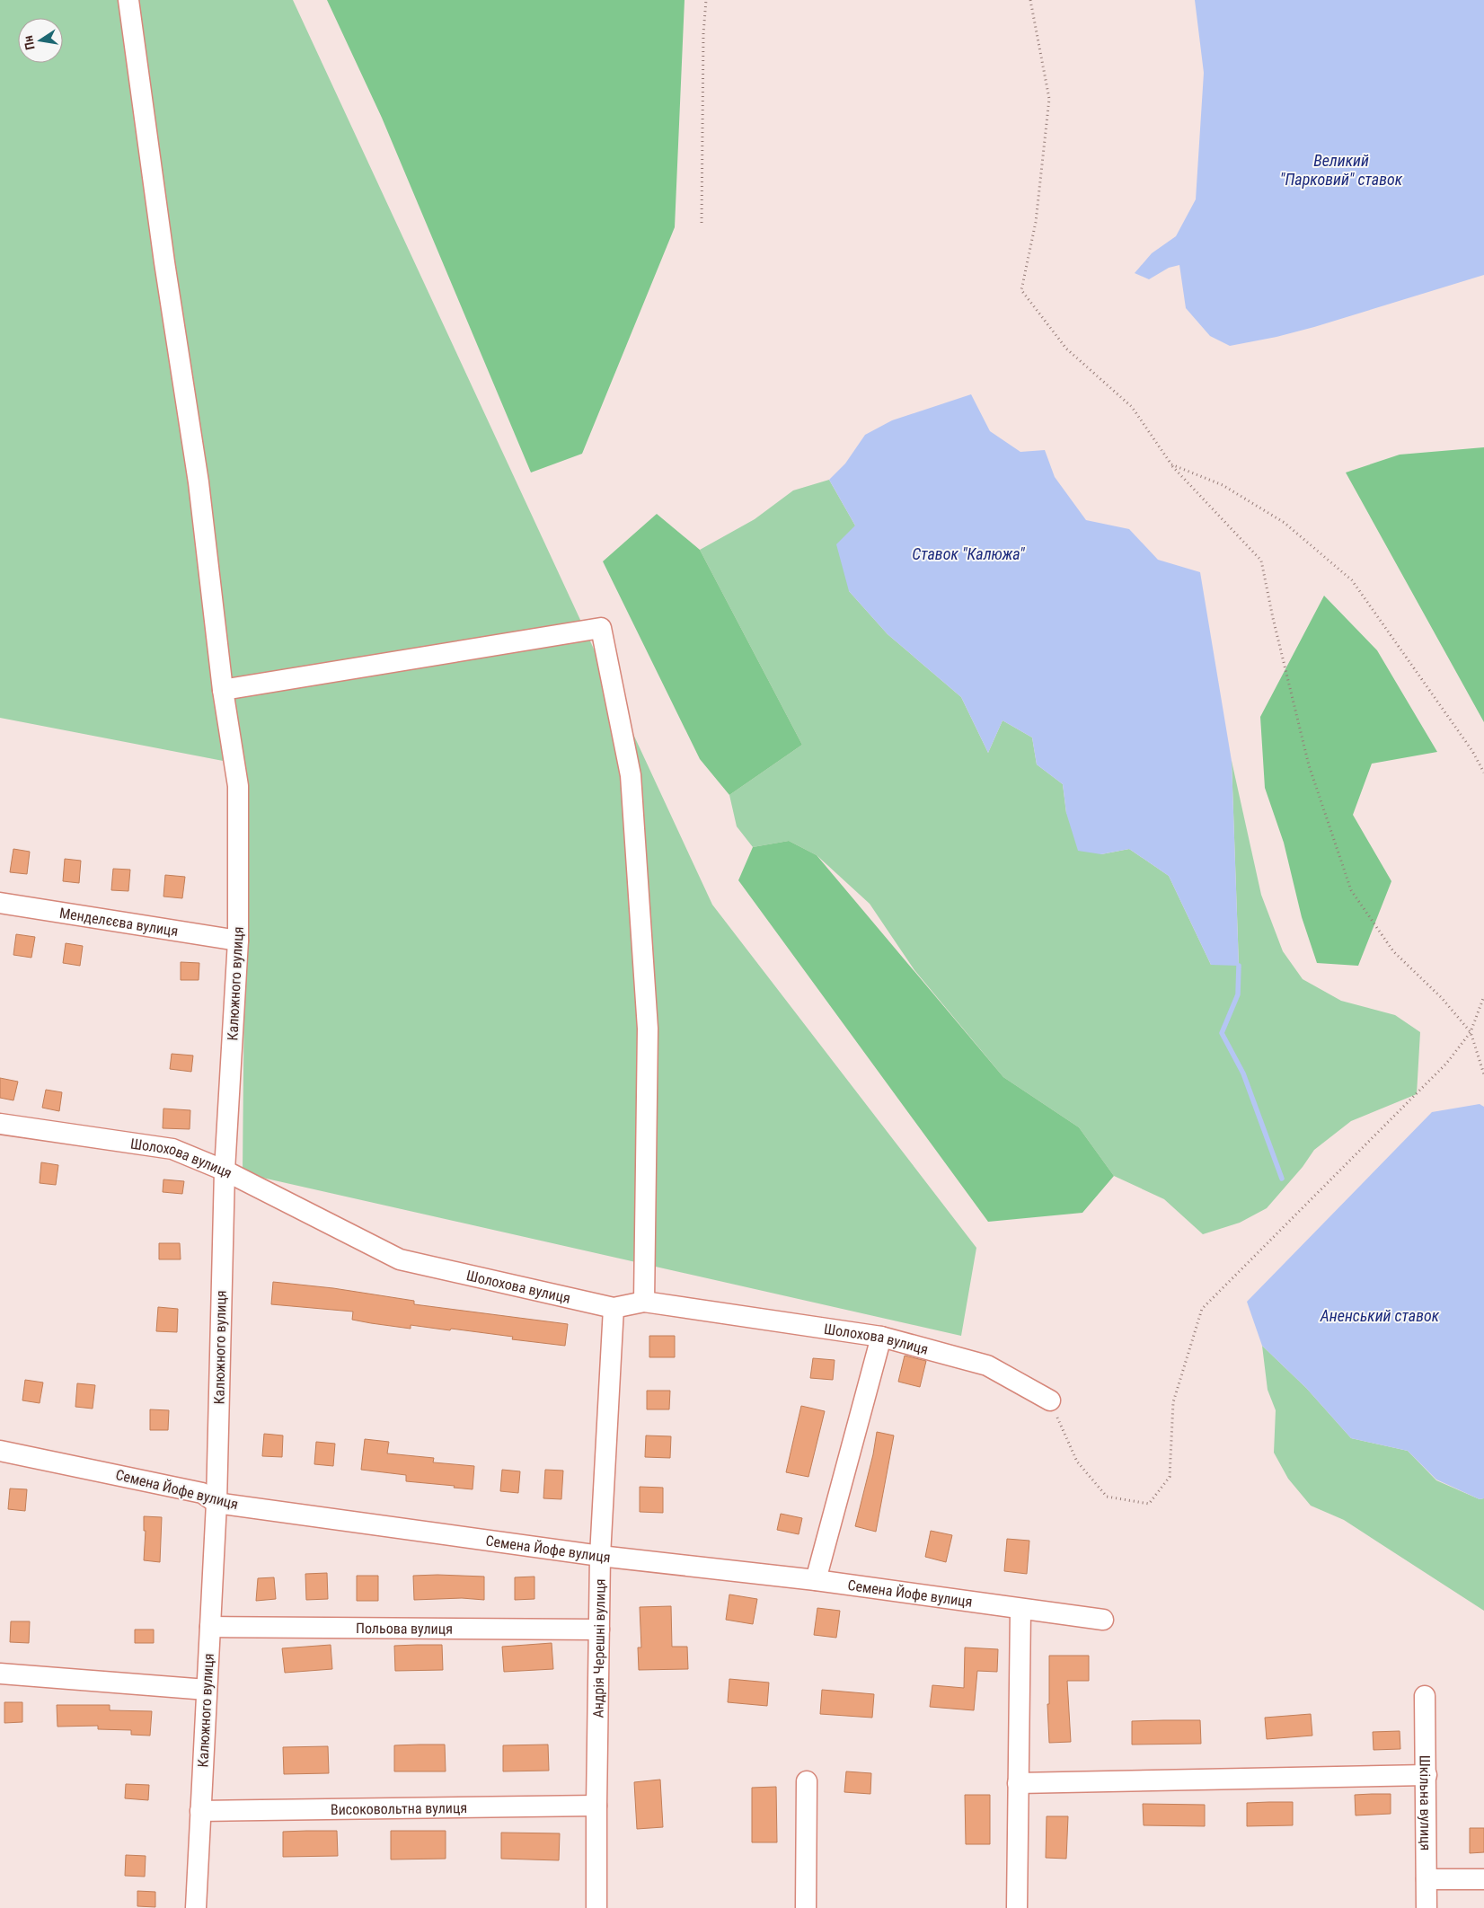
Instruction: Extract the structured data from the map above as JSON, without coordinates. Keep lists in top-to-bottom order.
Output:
{
  "streets": {
    "street": [
      "Менделєєва вулиця",
      "Калюжного вулиця",
      "Шолохова вулиця",
      "Семена Йофе вулиця",
      "Польова вулиця",
      "Андрія Черешні вулиця",
      "Шкільна вулиця",
      "Високовольтна вулиця"
    ]
  },
  "crossings": [
    ["Менделєєва вулиця", "Калюжного вулиця"],
    ["Калюжного вулиця", "Шолохова вулиця"],
    ["Калюжного вулиця", "Семена Йофе вулиця"],
    ["Калюжного вулиця", "Польова вулиця"],
    ["Калюжного вулиця", "Високовольтна вулиця"],
    ["Шолохова вулиця", "Андрія Черешні вулиця"],
    ["Семена Йофе вулиця", "Андрія Черешні вулиця"],
    ["Польова вулиця", "Андрія Черешні вулиця"],
    ["Андрія Черешні вулиця", "Високовольтна вулиця"]
  ],
  "water": ["Великий \"Парковий\" ставок", "Ставок \"Калюжа\"", "Аненський ставок"],
  "north": "left"
}
